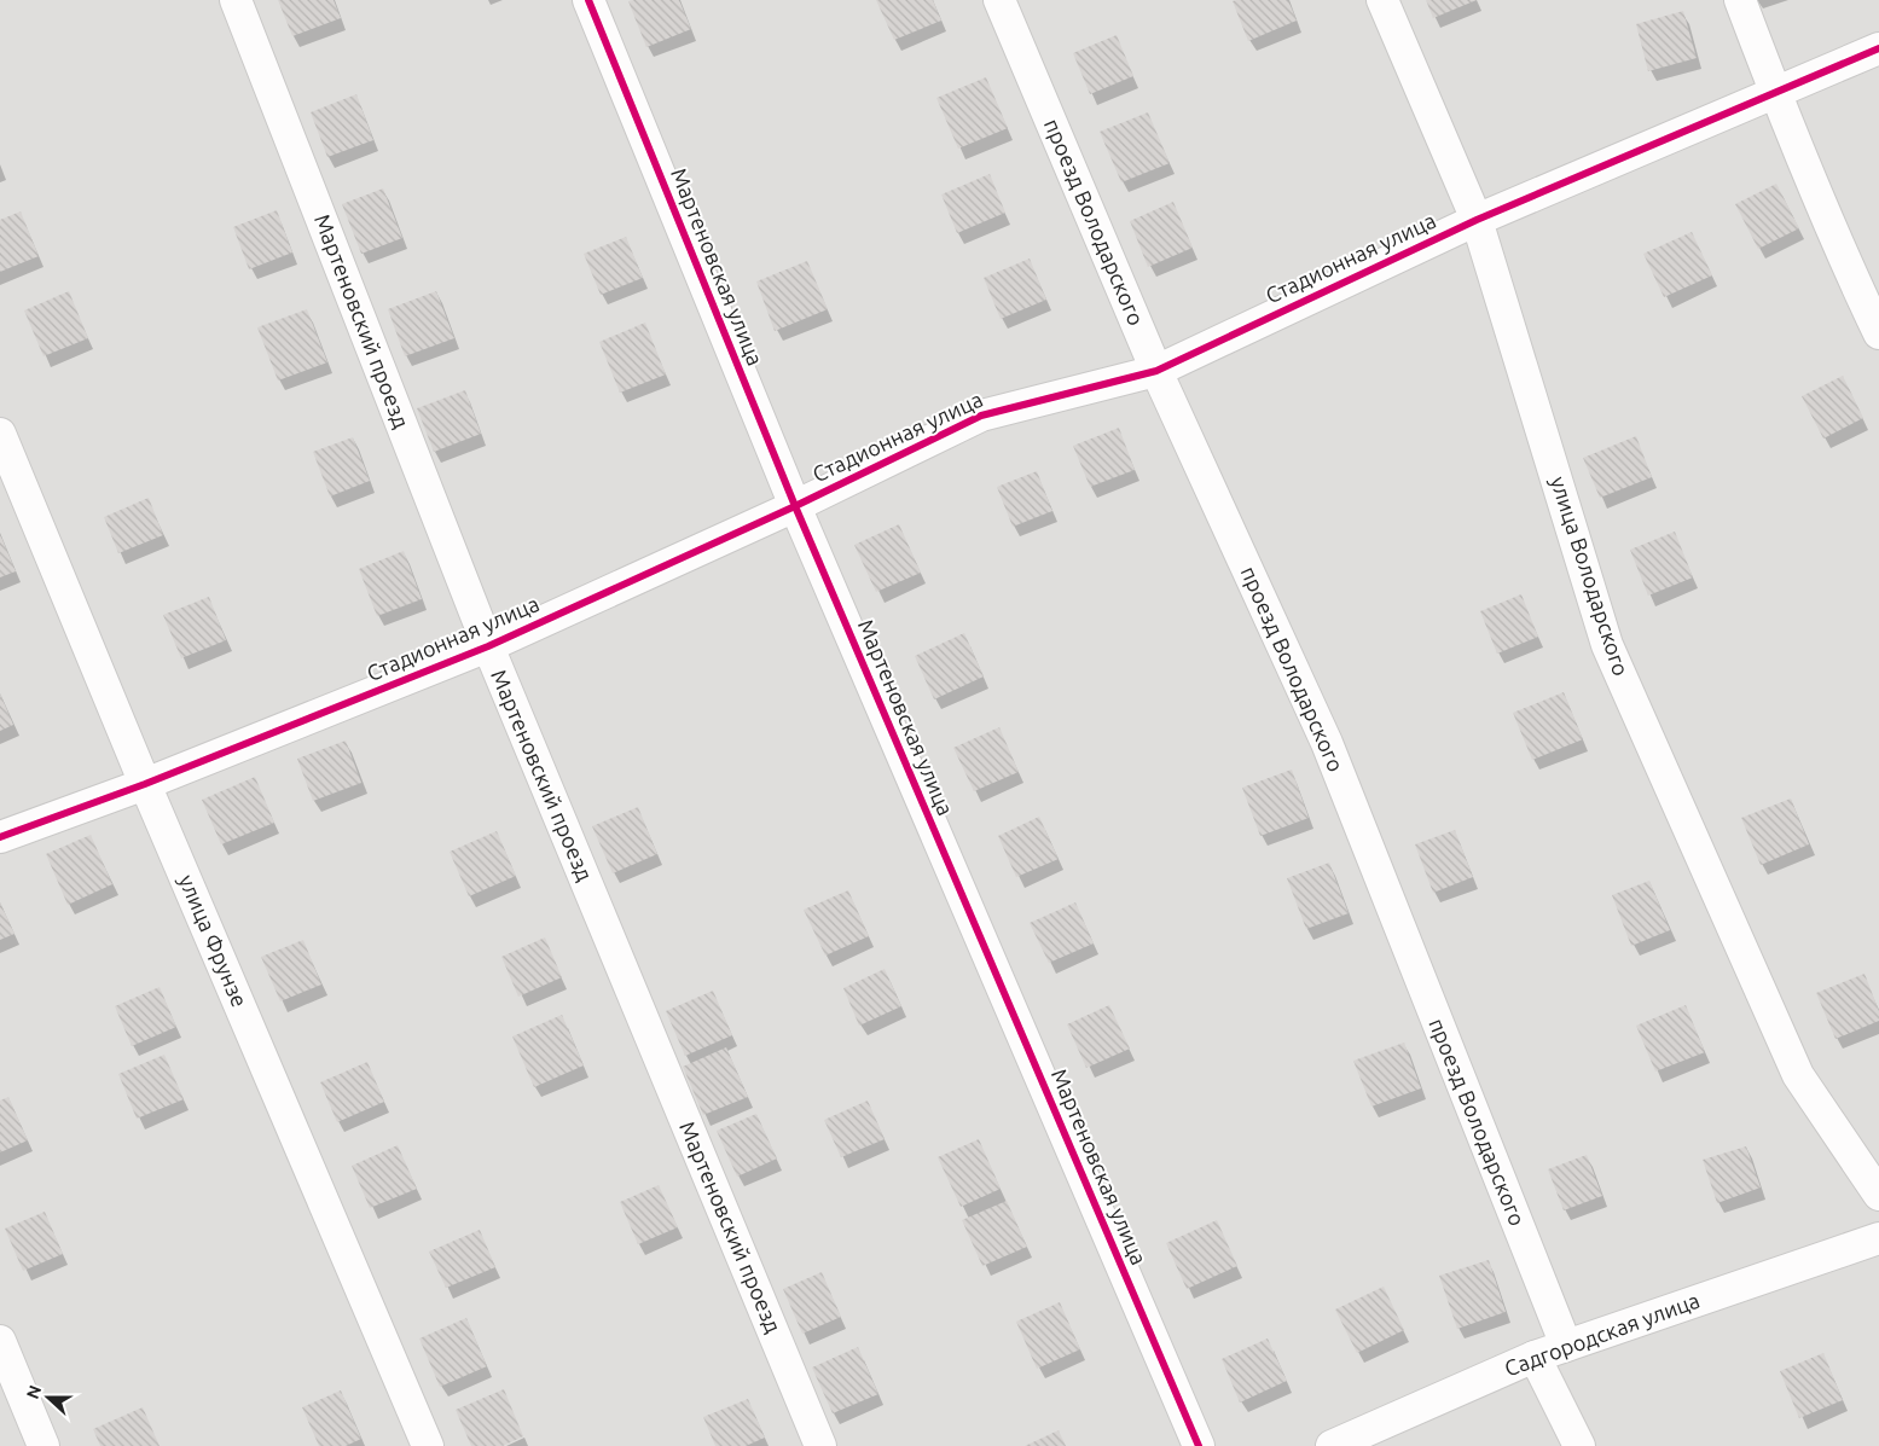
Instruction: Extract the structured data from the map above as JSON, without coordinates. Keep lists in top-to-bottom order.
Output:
{
  "streets": {
    "street": [
      "проезд Володарского",
      "Стадионная улица",
      "Мартеновская улица",
      "Мартеновский проезд",
      "улица Володарского",
      "улица Фрунзе",
      "Садгородская улица"
    ]
  },
  "crossings": [
    ["проезд Володарского", "Стадионная улица"],
    ["проезд Володарского", "Садгородская улица"],
    ["Стадионная улица", "Мартеновская улица"],
    ["Стадионная улица", "Мартеновский проезд"],
    ["Стадионная улица", "улица Володарского"],
    ["Стадионная улица", "улица Фрунзе"]
  ],
  "north": "left"
}
